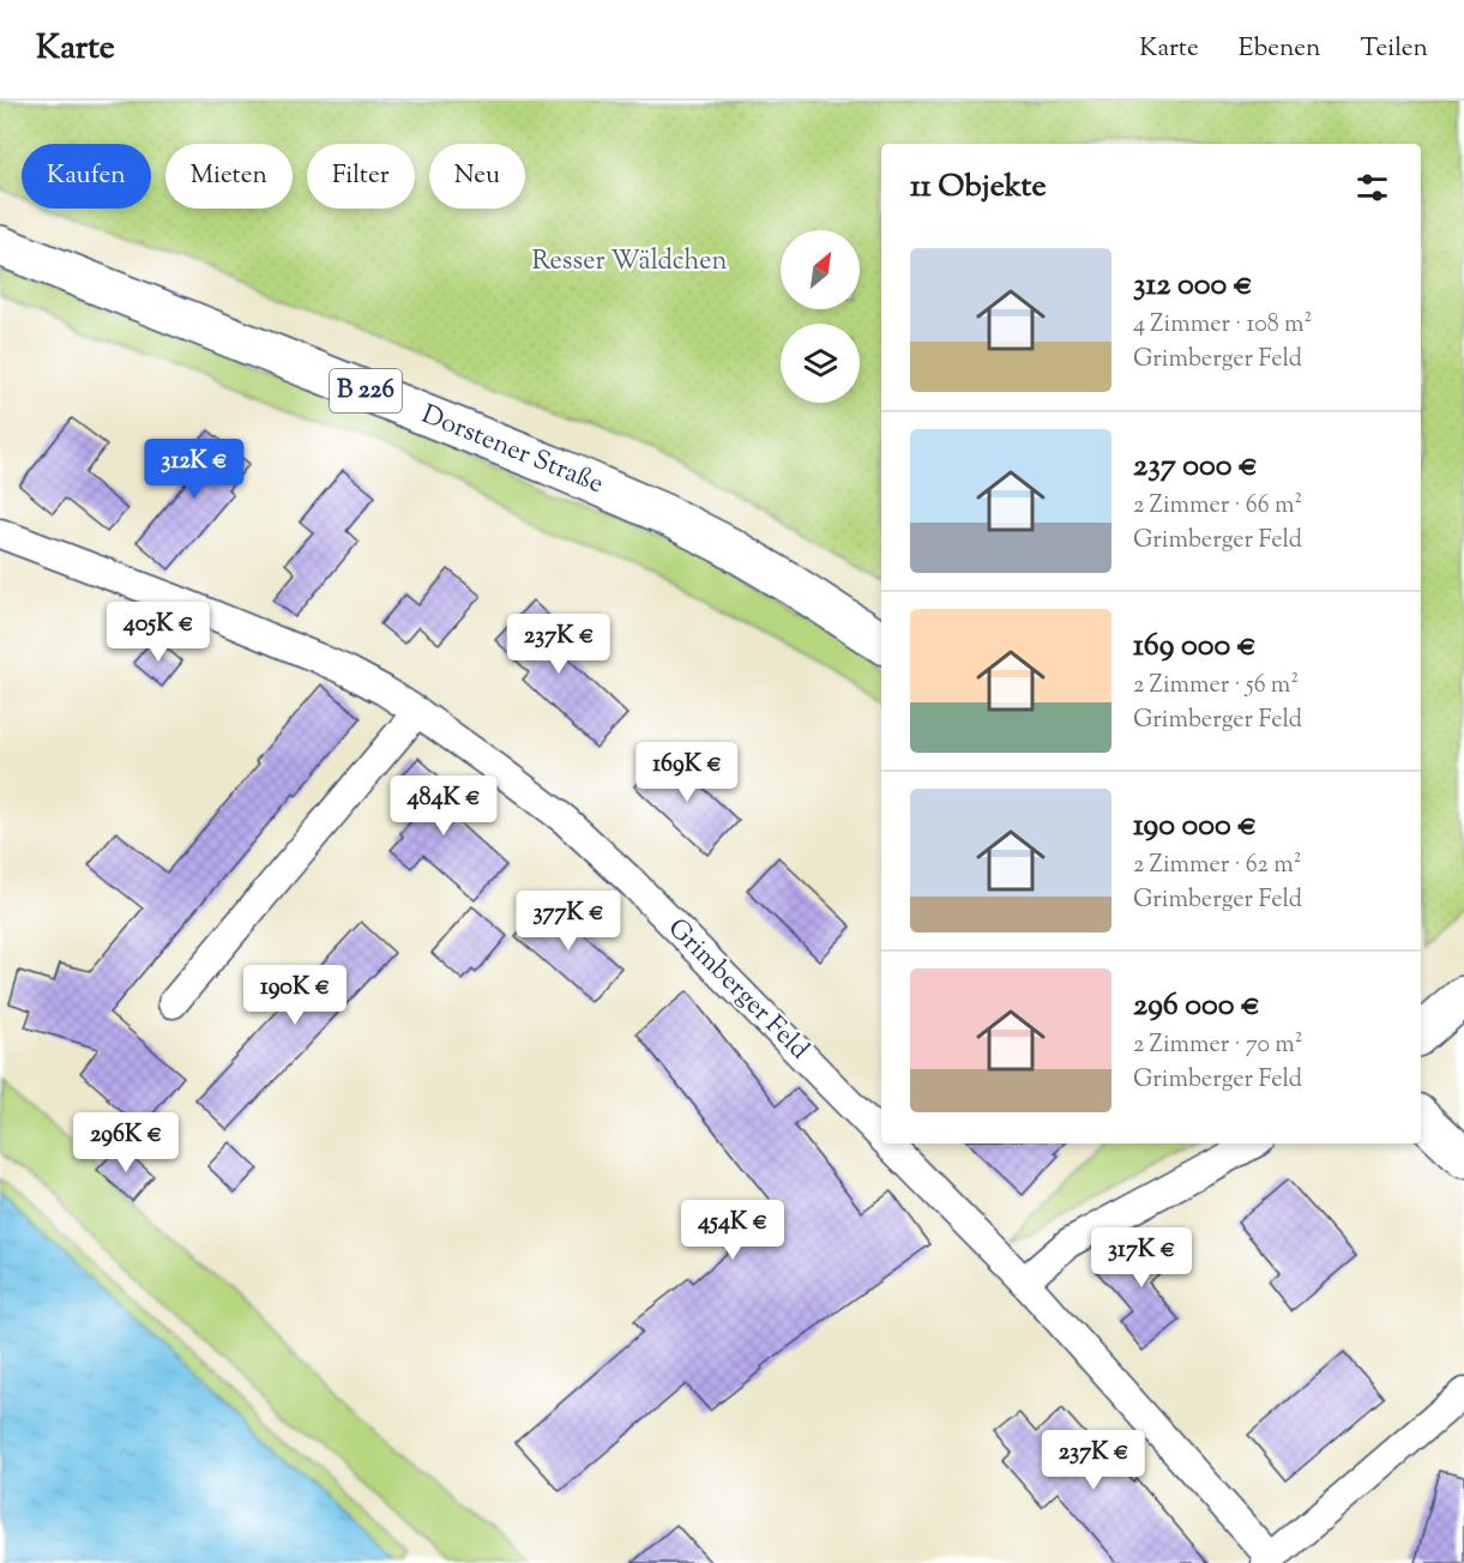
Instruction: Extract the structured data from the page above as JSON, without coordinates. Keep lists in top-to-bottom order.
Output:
{
  "streets": {
    "main road": ["B 226", "Dorstener Straße"],
    "street": ["Grimberger Feld"]
  },
  "parks": ["Resser Wäldchen"],
  "north": "top right",
  "page": {
    "header": "Karte",
    "nav": ["Karte", "Ebenen", "Teilen"],
    "chip": [
      "Kaufen",
      "Mieten",
      "Filter",
      "Neu"
    ],
    "heading": "11 Objekte",
    "list": [
      {
        "name": "312 000 €",
        "note": "4 Zimmer · 108 m² · Grimberger Feld"
      },
      {
        "name": "237 000 €",
        "note": "2 Zimmer · 66 m² · Grimberger Feld"
      },
      {
        "name": "169 000 €",
        "note": "2 Zimmer · 56 m² · Grimberger Feld"
      },
      {
        "name": "190 000 €",
        "note": "2 Zimmer · 62 m² · Grimberger Feld"
      },
      {
        "name": "296 000 €",
        "note": "2 Zimmer · 70 m² · Grimberger Feld"
      }
    ],
    "price": [
      "312K €",
      "405K €",
      "237K €",
      "169K €",
      "484K €",
      "377K €",
      "190K €",
      "296K €",
      "454K €",
      "317K €",
      "237K €"
    ]
  }
}
